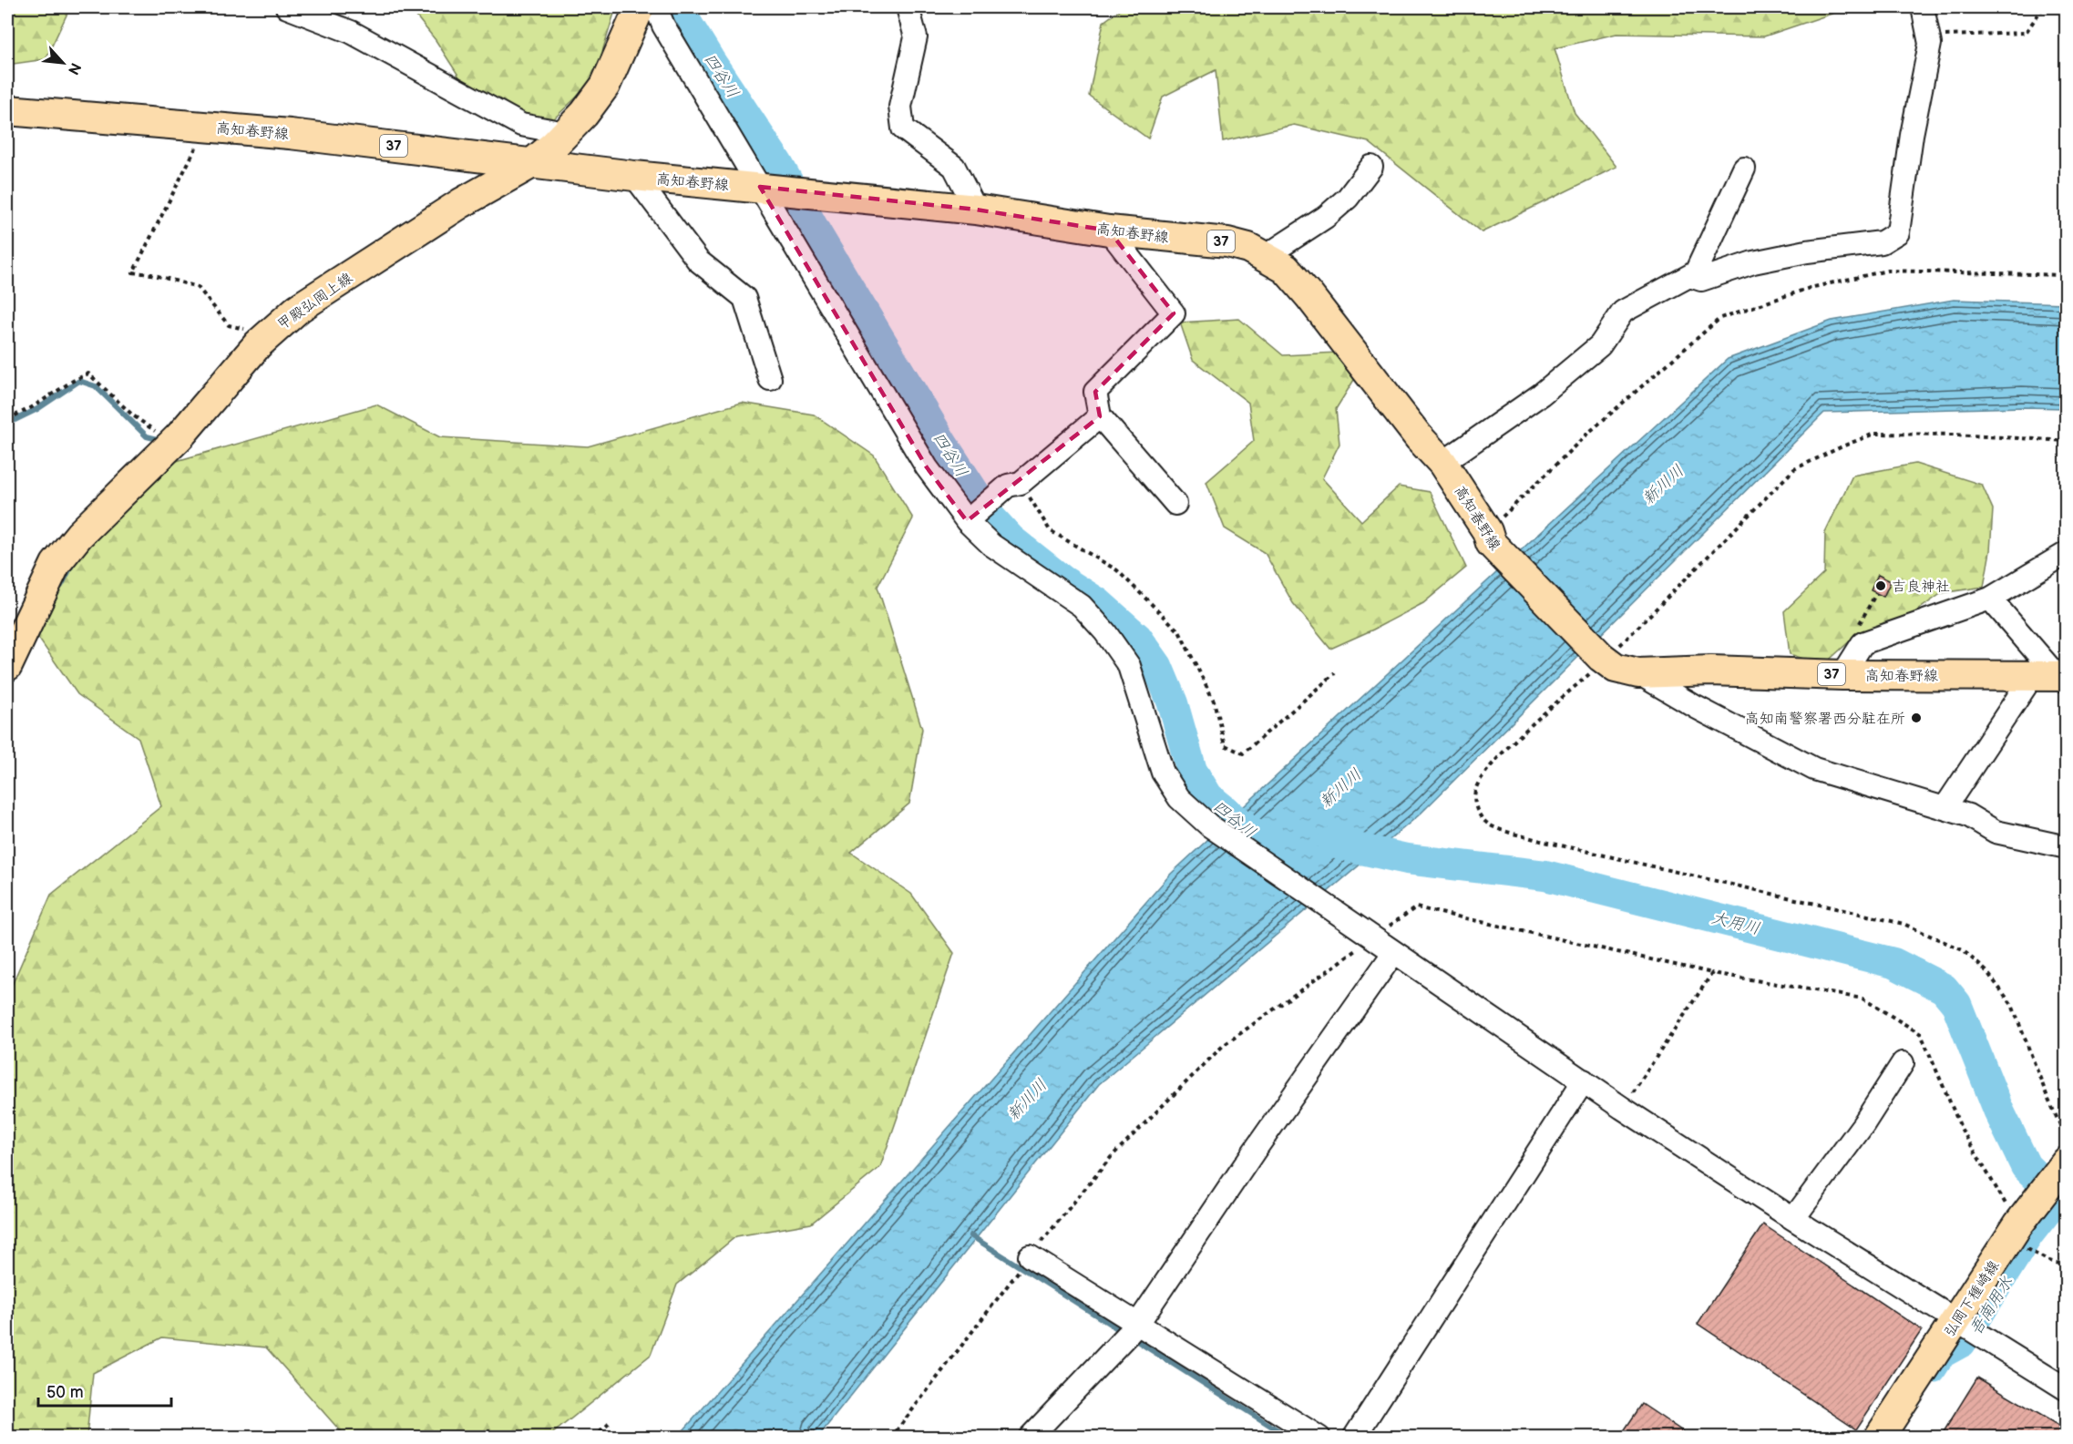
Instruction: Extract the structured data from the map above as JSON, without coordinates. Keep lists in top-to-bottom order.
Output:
{
  "streets": {
    "main road": [
      "高知春野線",
      "37",
      "甲殿弘岡上線",
      "弘岡下種崎線"
    ]
  },
  "crossings": [
    ["高知春野線", "甲殿弘岡上線"]
  ],
  "water": [
    "四谷川",
    "新川川",
    "大用川",
    "吾南用水"
  ],
  "places": ["吉良神社", "高知南警察署西分駐在所"],
  "scale_bar": "50 m",
  "north": "bottom right"
}
